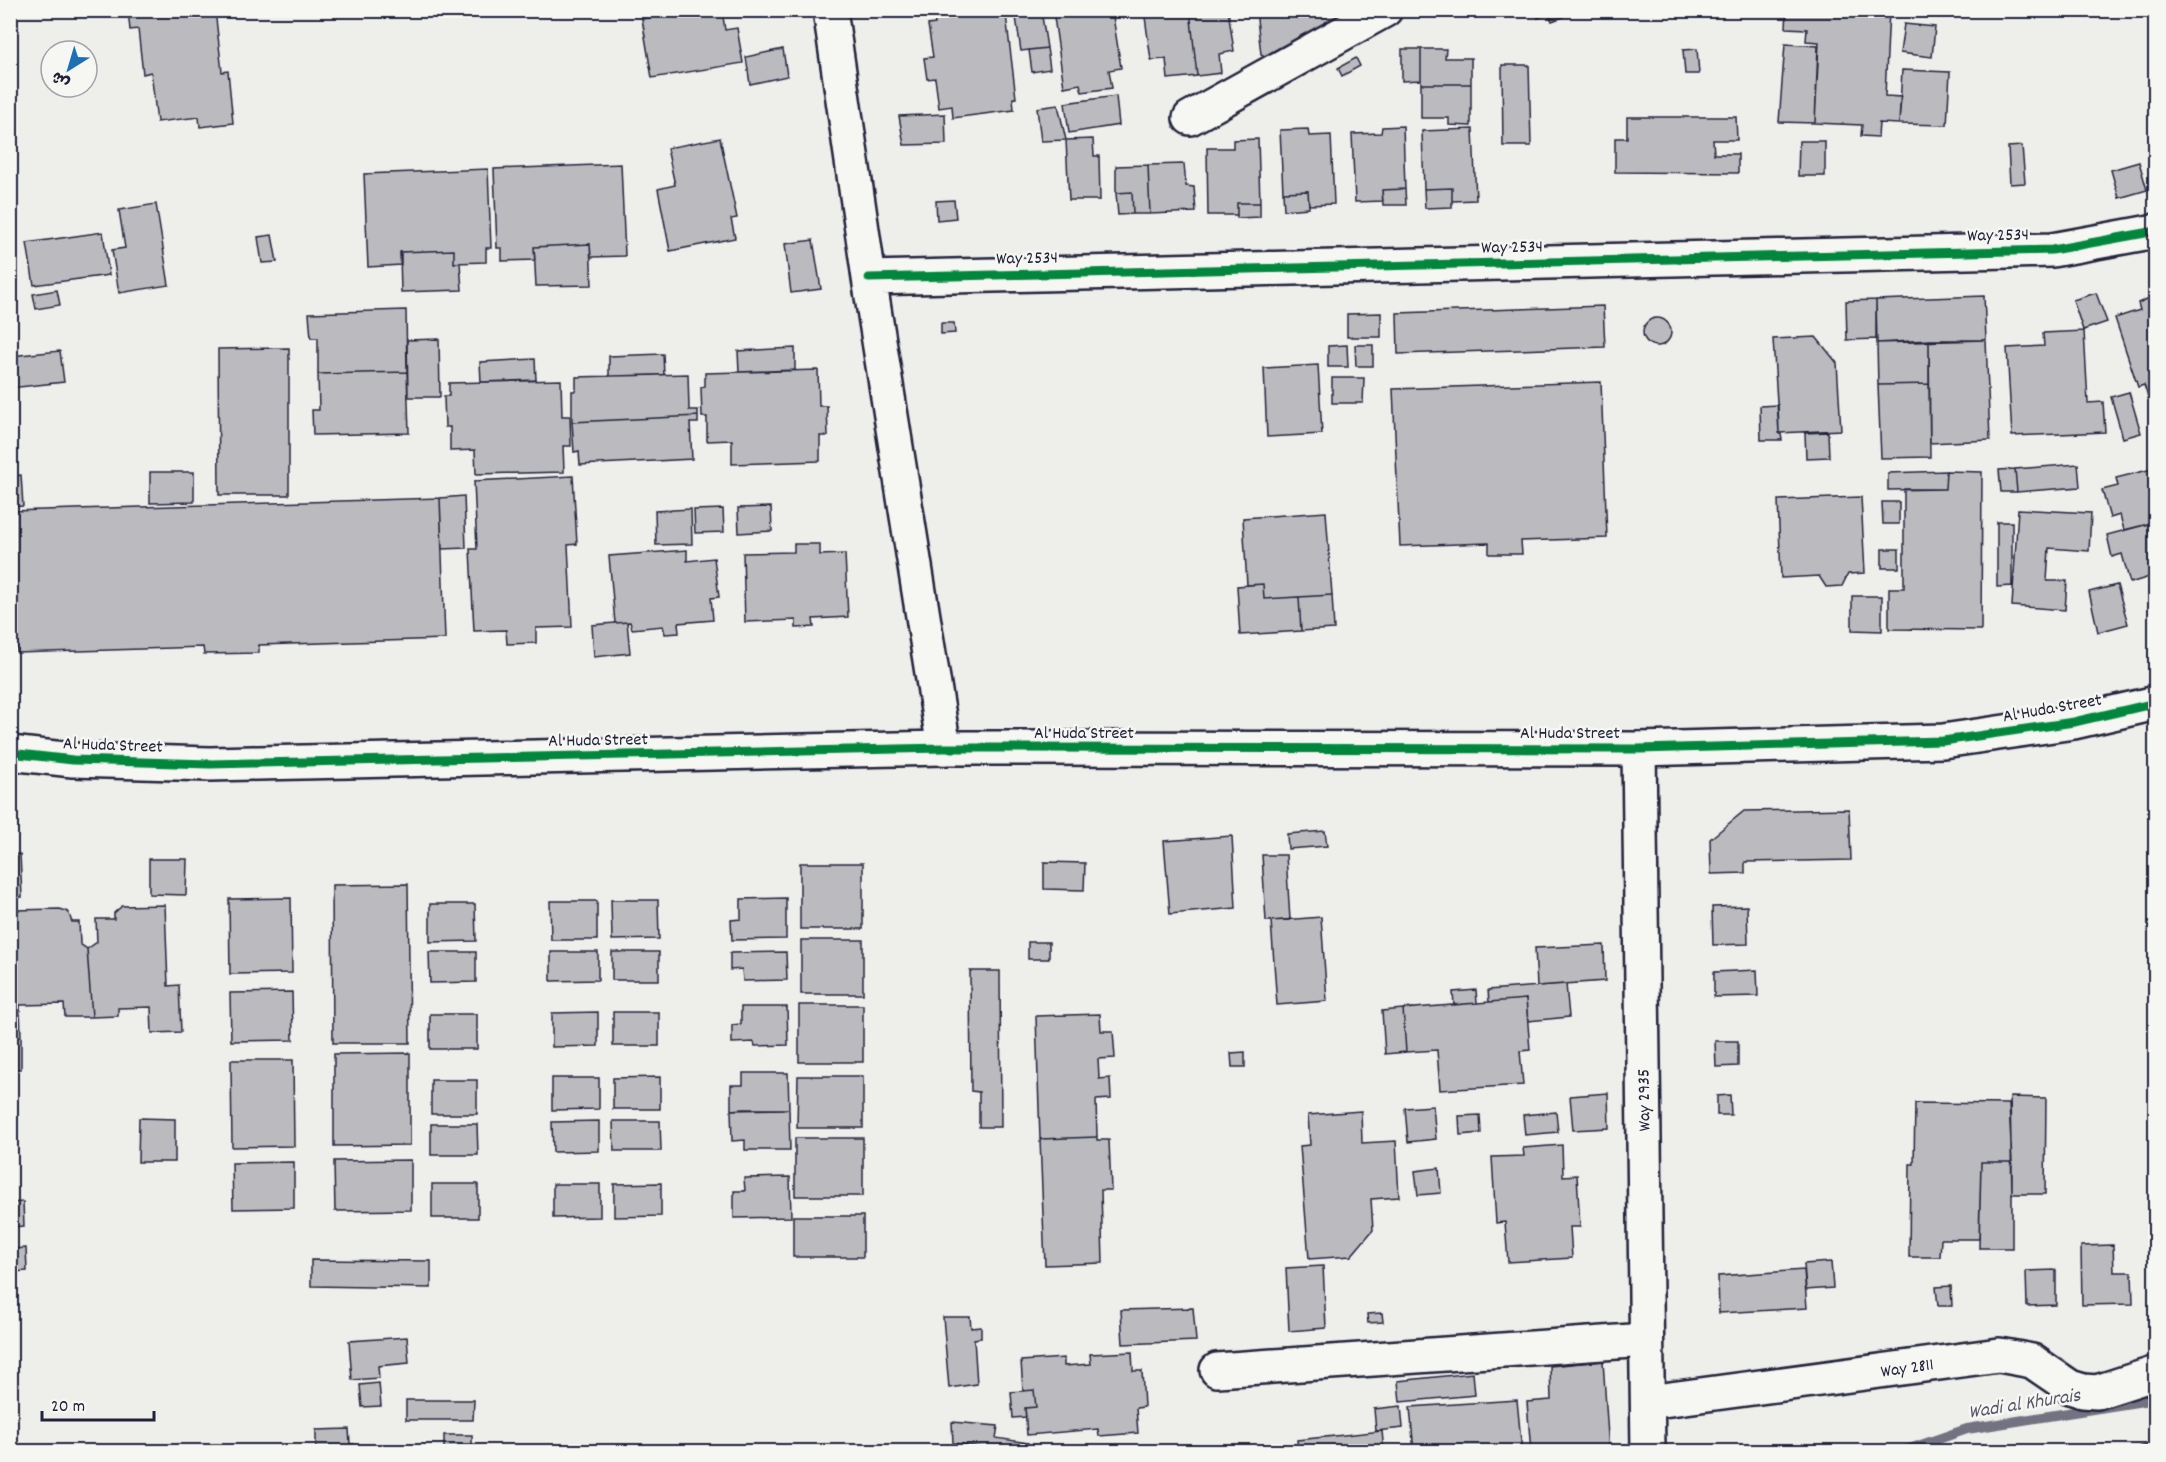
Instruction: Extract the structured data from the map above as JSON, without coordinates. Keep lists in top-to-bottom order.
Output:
{
  "streets": {
    "street": [
      "Way 2534",
      "Al Huda Street",
      "Way 2935",
      "Way 2811"
    ]
  },
  "crossings": [
    ["Al Huda Street", "Way 2935"],
    ["Way 2935", "Way 2811"]
  ],
  "water": ["Wadi al Khurais"],
  "scale_bar": "20 m",
  "north": "bottom left"
}
